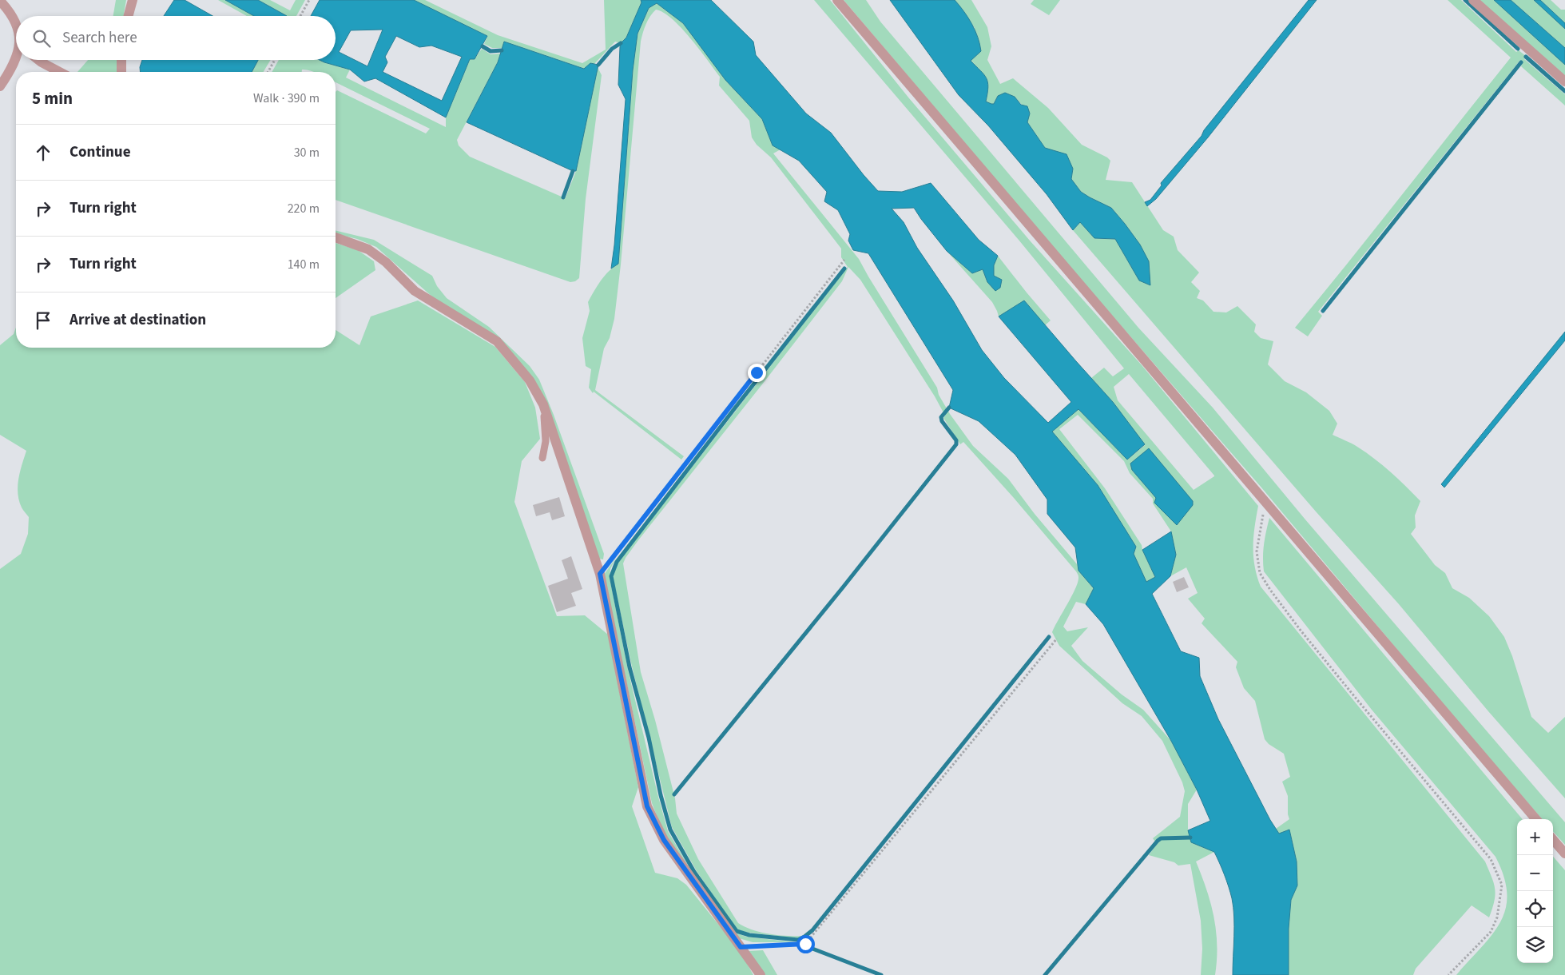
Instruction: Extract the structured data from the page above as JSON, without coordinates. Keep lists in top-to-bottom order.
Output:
{
  "page": {
    "search": "Search here",
    "heading": ["5 min", "Walk · 390 m"],
    "list": [
      ["Continue", "30 m"],
      ["Turn right", "220 m"],
      ["Turn right", "140 m"],
      "Arrive at destination"
    ],
    "map_buttons": ["+", "−"]
  }
}
